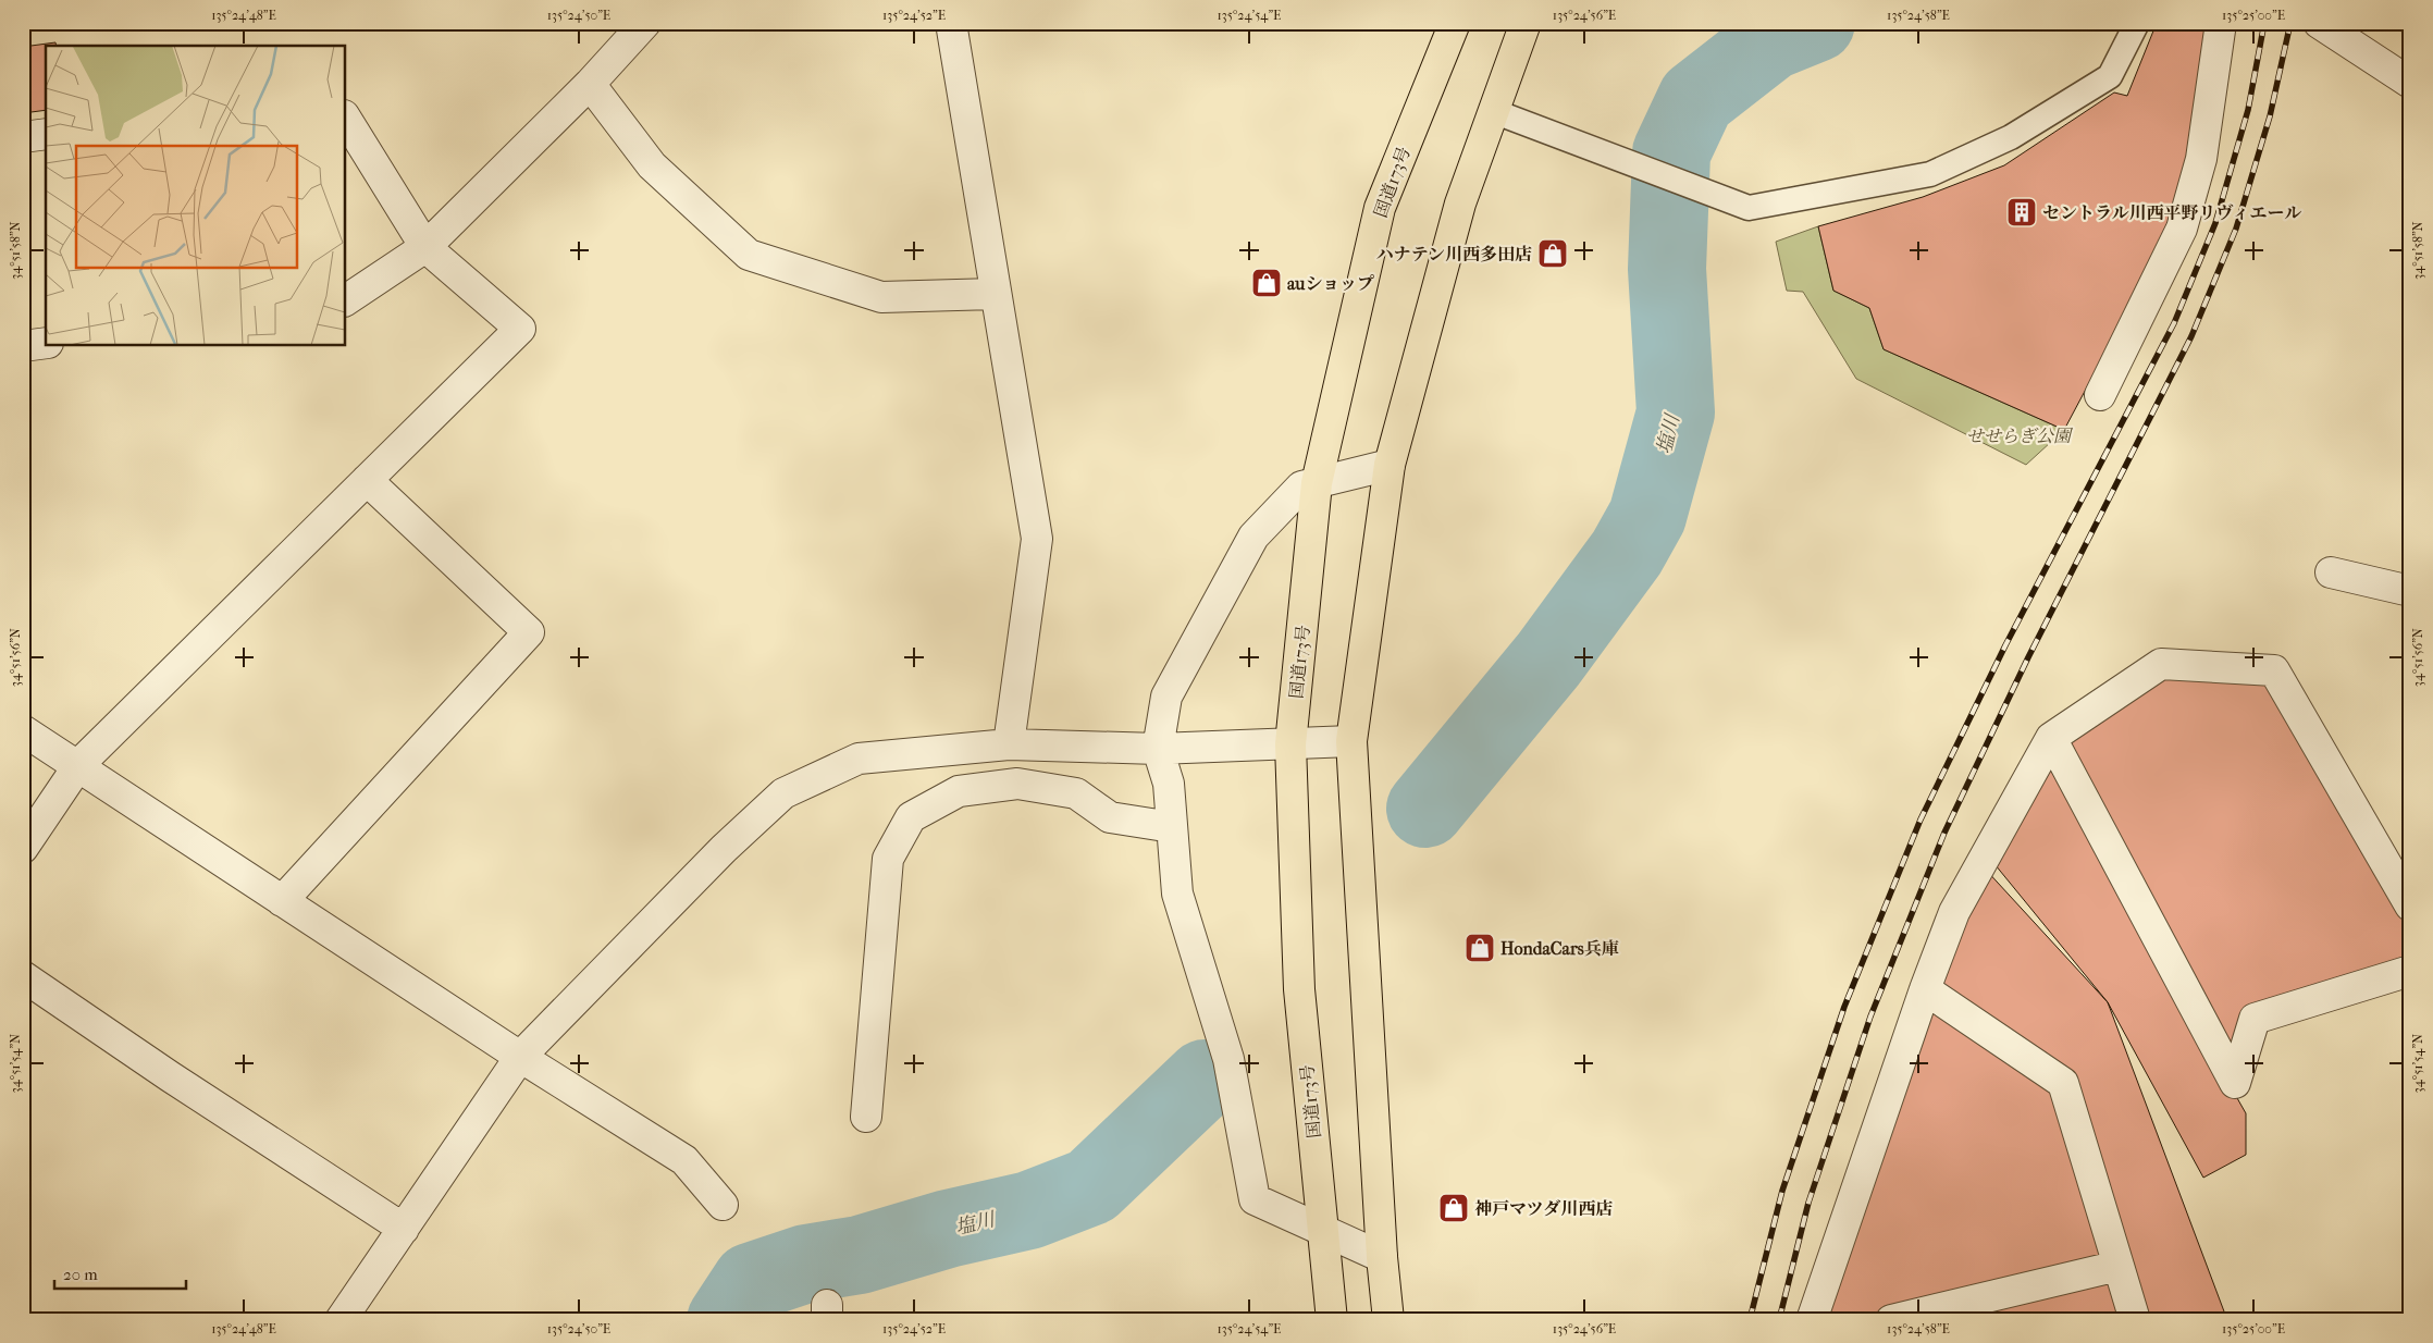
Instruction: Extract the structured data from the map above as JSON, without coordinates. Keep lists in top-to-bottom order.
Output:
{
  "streets": {
    "highway": ["国道173号"]
  },
  "water": ["塩川"],
  "parks": ["せせらぎ公園"],
  "places": {
    "building": ["セントラル川西平野リヴィエール"],
    "shop": [
      "ハナテン川西多田店",
      "auショップ",
      "HondaCars兵庫",
      "神戸マツダ川西店"
    ]
  },
  "scale_bar": "20 m",
  "coordinates": [
    "135°24'48\"E",
    "135°24'50\"E",
    "135°24'52\"E",
    "135°24'54\"E",
    "135°24'56\"E",
    "135°24'58\"E",
    "135°25'00\"E",
    "34°51'58\"N",
    "34°51'56\"N",
    "34°51'54\"N"
  ]
}
